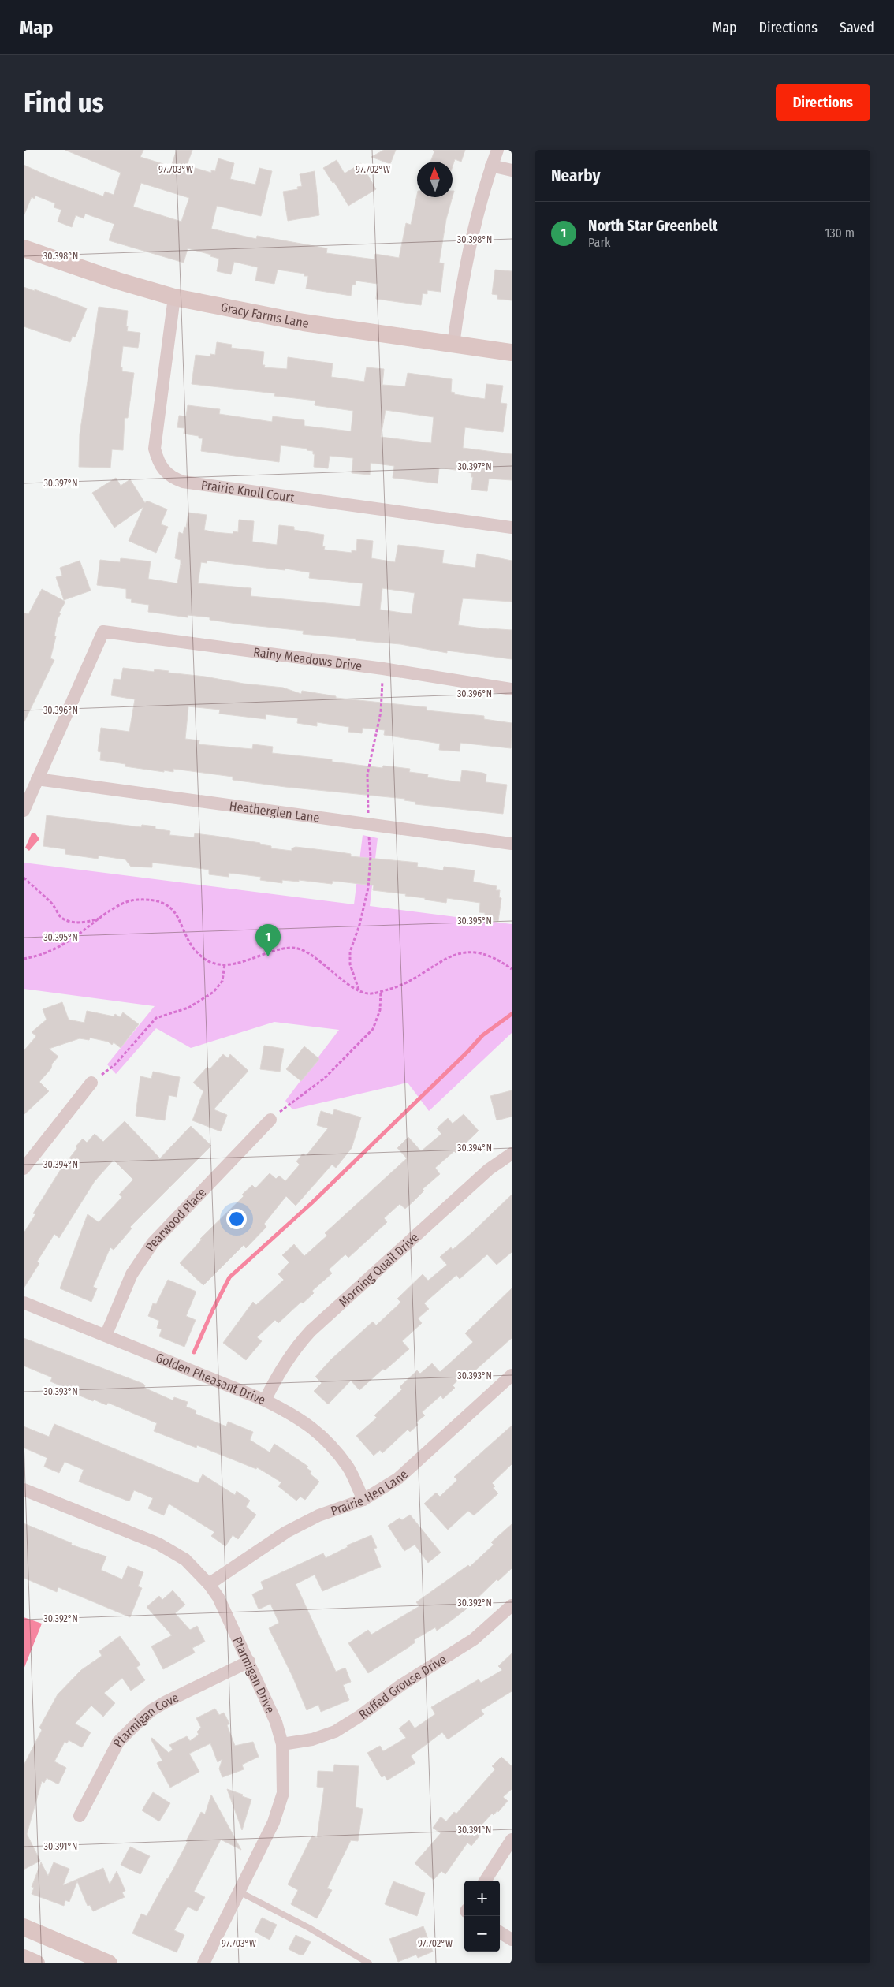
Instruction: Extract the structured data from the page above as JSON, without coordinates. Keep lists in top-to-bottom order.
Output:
{
  "streets": {
    "street": [
      "Gracy Farms Lane",
      "Prairie Knoll Court",
      "Rainy Meadows Drive",
      "Heatherglen Lane",
      "Pearwood Place",
      "Morning Quail Drive",
      "Golden Pheasant Drive",
      "Prairie Hen Lane",
      "Ptarmigan Drive",
      "Ruffed Grouse Drive",
      "Ptarmigan Cove"
    ]
  },
  "crossings": [
    ["Gracy Farms Lane", "Prairie Knoll Court"],
    ["Rainy Meadows Drive", "Heatherglen Lane"],
    ["Pearwood Place", "Golden Pheasant Drive"],
    ["Morning Quail Drive", "Golden Pheasant Drive"],
    ["Golden Pheasant Drive", "Prairie Hen Lane"],
    ["Prairie Hen Lane", "Ptarmigan Drive"],
    ["Ptarmigan Drive", "Ruffed Grouse Drive"],
    ["Ptarmigan Drive", "Ptarmigan Cove"]
  ],
  "north": "top",
  "page": {
    "header": "Map",
    "nav": ["Map", "Directions", "Saved"],
    "buttons": "Directions",
    "title": "Find us",
    "heading": "Nearby",
    "list": [
      {
        "mark": "1",
        "name": "North Star Greenbelt",
        "note": "Park",
        "value": "130 m"
      }
    ],
    "pins": "1",
    "map_buttons": ["+", "−"]
  },
  "coordinates": [
    "97.703°W",
    "97.702°W",
    "30.398°N",
    "30.397°N",
    "30.396°N",
    "30.395°N",
    "30.394°N",
    "30.393°N",
    "30.392°N",
    "30.391°N"
  ]
}
